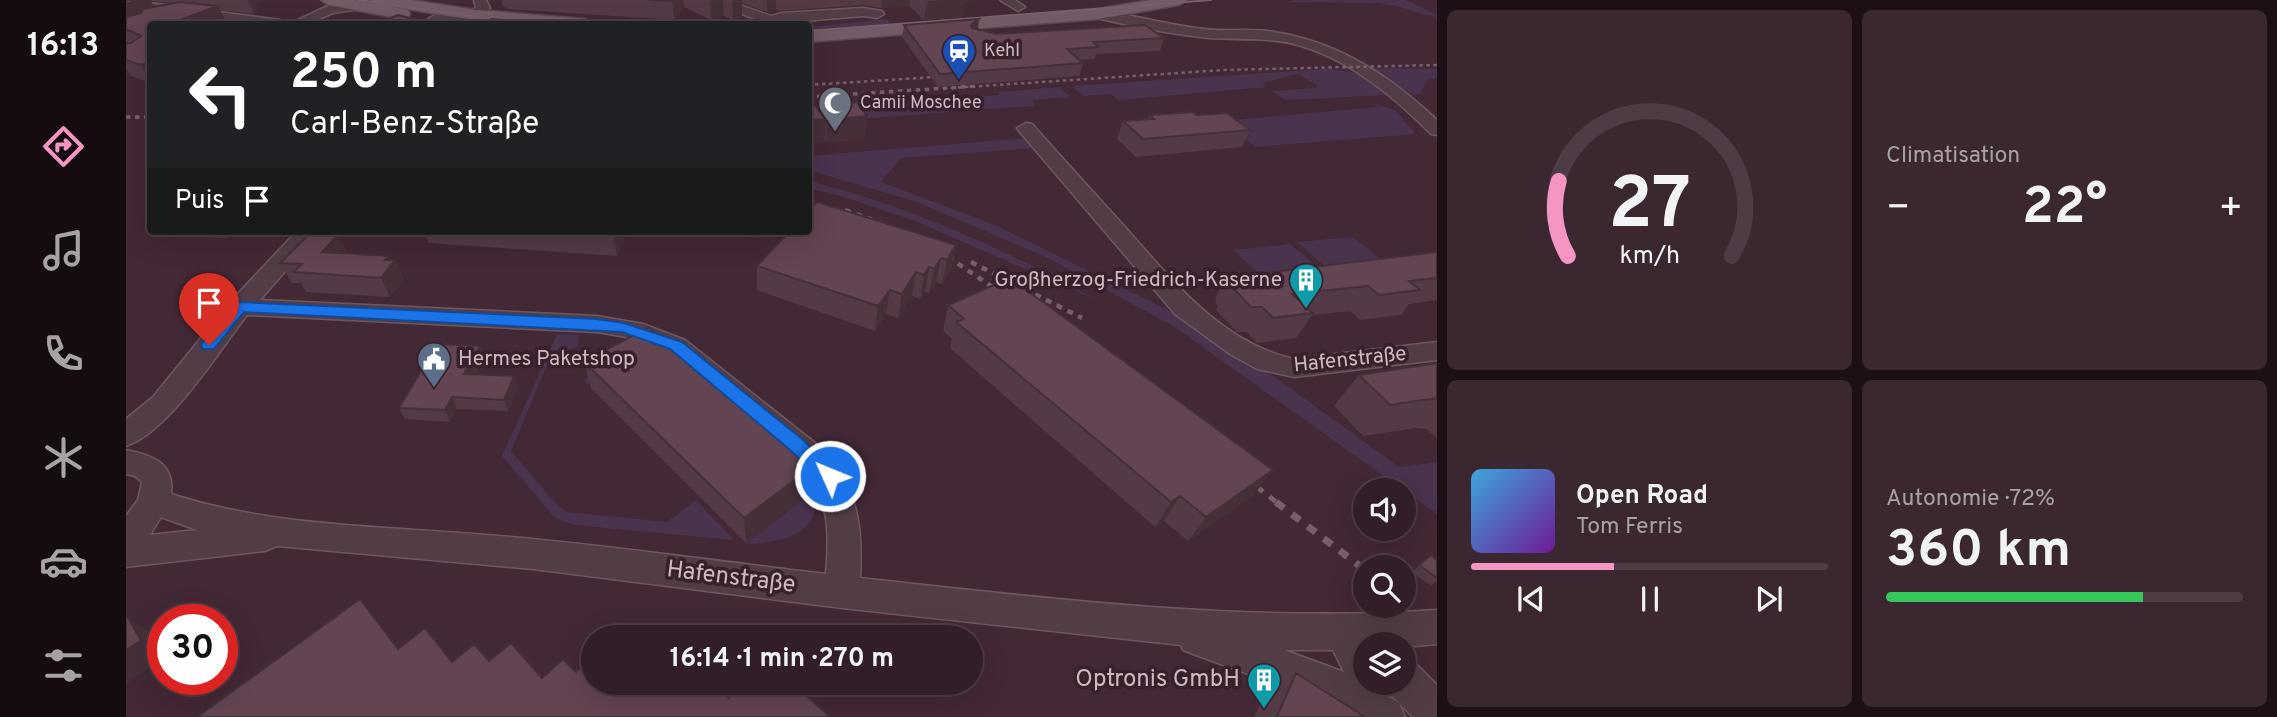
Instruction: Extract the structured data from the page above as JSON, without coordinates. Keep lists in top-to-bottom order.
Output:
{
  "streets": {
    "street": ["Hafenstraße"]
  },
  "places": {
    "station": ["Kehl"],
    "mosque": ["Camii Moschee"],
    "building": ["Großherzog-Friedrich-Kaserne", "Optronis GmbH"],
    "public building": ["Hermes Paketshop"]
  },
  "page": {
    "tabs": "16:13",
    "tile": [
      "Climatisation",
      ["Autonomie · 72%", "360 km"]
    ],
    "turn": ["250 m", "Carl-Benz-Straße"],
    "then": "Puis",
    "heat": ["−", "22°", "+"],
    "song": ["Open Road", "Tom Ferris"],
    "limit": "30",
    "trip": "16:14 · 1 min · 270 m",
    "gauge": ["27", "km/h"]
  }
}
